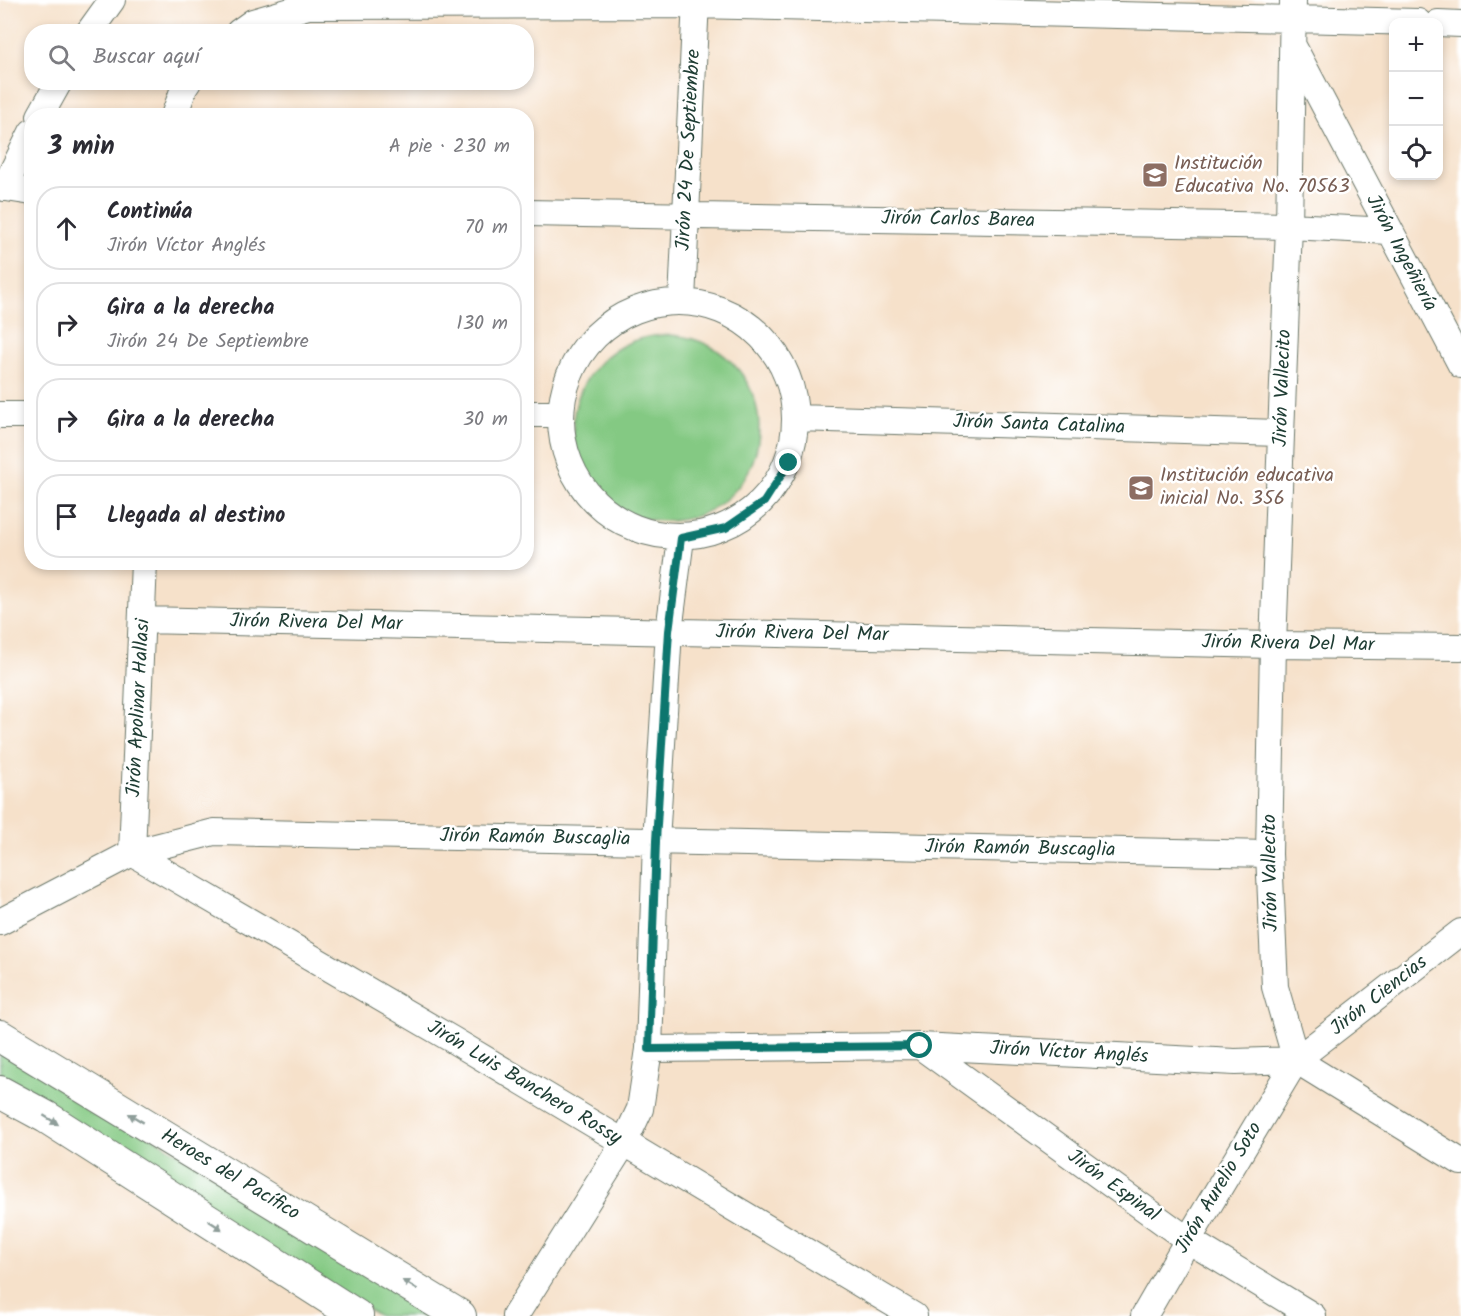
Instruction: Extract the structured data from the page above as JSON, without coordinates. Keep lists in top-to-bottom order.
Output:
{
  "streets": {
    "street": [
      "Jirón 24 De Septiembre",
      "Jirón Carlos Barea",
      "Jirón Ingeñiería",
      "Jirón Vallecito",
      "Jirón Santa Catalina",
      "Jirón Rivera Del Mar",
      "Jirón Apolinar Hallasi",
      "Jirón Ramón Buscaglia",
      "Jirón Ciencias",
      "Jirón Víctor Anglés",
      "Jirón Luis Banchero Rossy",
      "Heroes del Pacífico",
      "Jirón Espinal",
      "Jirón Aurelio Soto"
    ]
  },
  "crossings": [
    ["Jirón 24 De Septiembre", "Jirón Carlos Barea"],
    ["Jirón Carlos Barea", "Jirón Ingeñiería"],
    ["Jirón Carlos Barea", "Jirón Vallecito"],
    ["Jirón Ingeñiería", "Jirón Vallecito"],
    ["Jirón Vallecito", "Jirón Santa Catalina"],
    ["Jirón Vallecito", "Jirón Rivera Del Mar"],
    ["Jirón Vallecito", "Jirón Ramón Buscaglia"],
    ["Jirón Vallecito", "Jirón Ciencias"],
    ["Jirón Vallecito", "Jirón Víctor Anglés"],
    ["Jirón Vallecito", "Jirón Aurelio Soto"],
    ["Jirón Rivera Del Mar", "Jirón Apolinar Hallasi"],
    ["Jirón Apolinar Hallasi", "Jirón Ramón Buscaglia"],
    ["Jirón Apolinar Hallasi", "Jirón Luis Banchero Rossy"],
    ["Jirón Ramón Buscaglia", "Jirón Luis Banchero Rossy"],
    ["Jirón Ciencias", "Jirón Víctor Anglés"],
    ["Jirón Ciencias", "Jirón Aurelio Soto"],
    ["Jirón Víctor Anglés", "Jirón Espinal"],
    ["Jirón Víctor Anglés", "Jirón Aurelio Soto"],
    ["Jirón Espinal", "Jirón Aurelio Soto"]
  ],
  "places": {
    "school or university": ["Institución Educativa No. 70563", "Institución educativa inicial No. 356"]
  },
  "page": {
    "map_buttons": ["+", "−"],
    "search": "Buscar aquí",
    "heading": ["3 min", "A pie · 230 m"],
    "list": [
      ["Continúa", "Jirón Víctor Anglés", "70 m"],
      ["Gira a la derecha", "Jirón 24 De Septiembre", "130 m"],
      ["Gira a la derecha", "30 m"],
      "Llegada al destino"
    ]
  }
}
